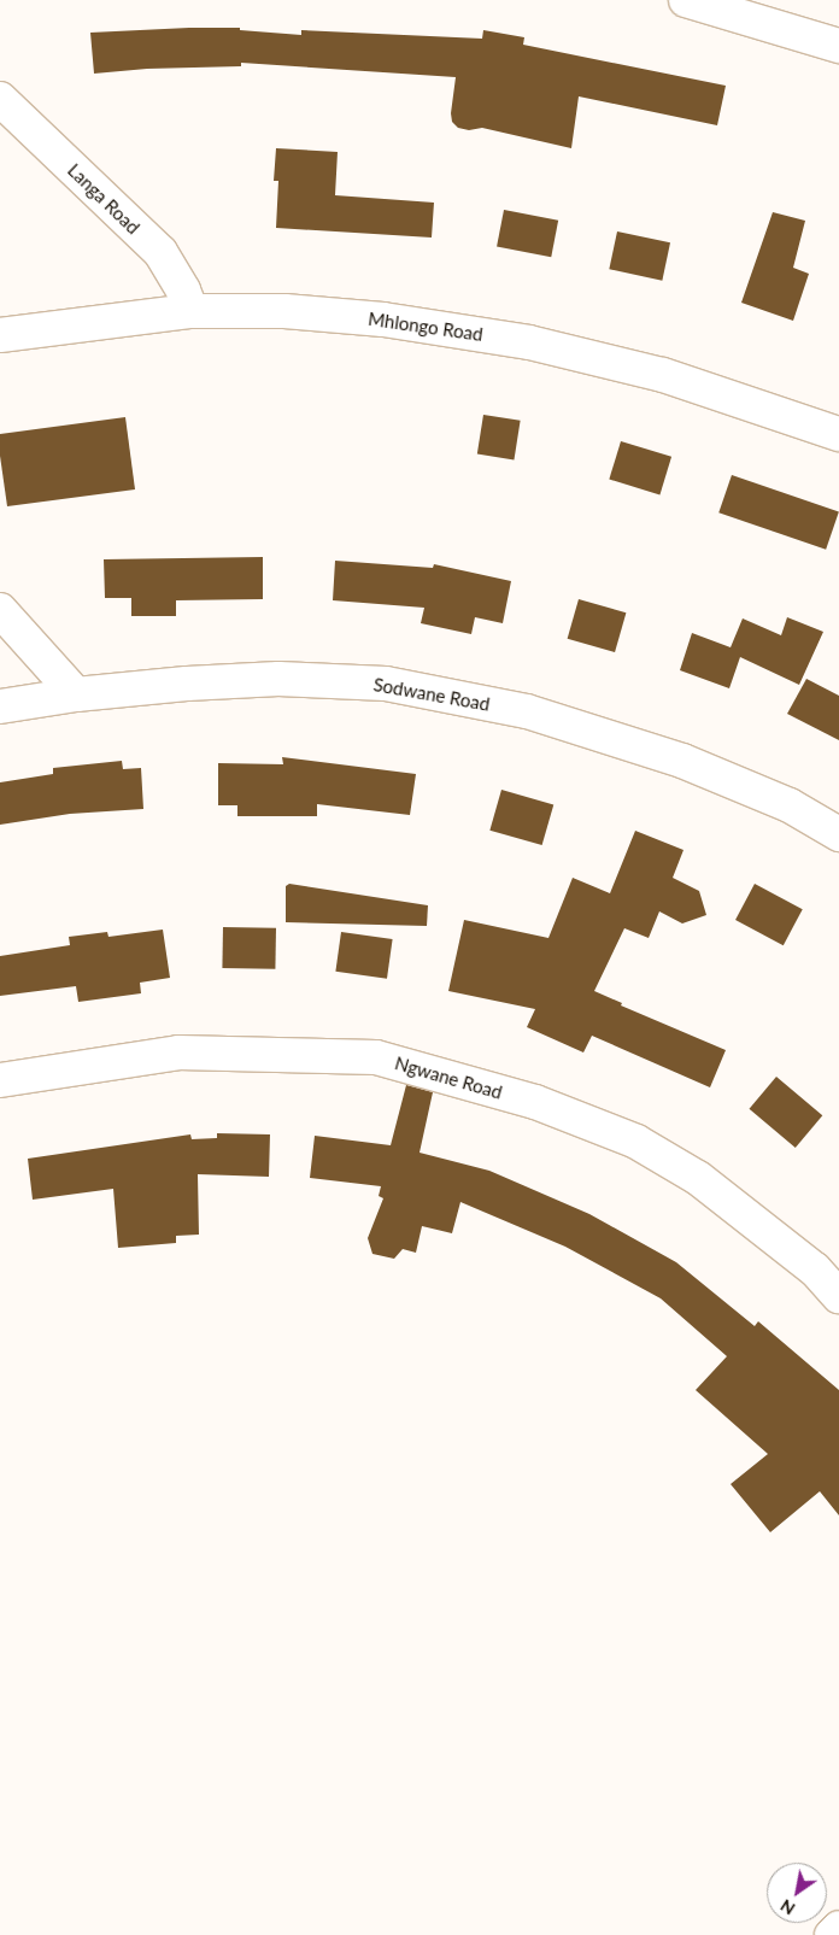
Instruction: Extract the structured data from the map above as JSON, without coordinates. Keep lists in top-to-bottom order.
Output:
{
  "streets": {
    "street": [
      "Langa Road",
      "Mhlongo Road",
      "Sodwane Road",
      "Ngwane Road"
    ]
  },
  "crossings": [
    ["Langa Road", "Mhlongo Road"]
  ],
  "north": "bottom left"
}
